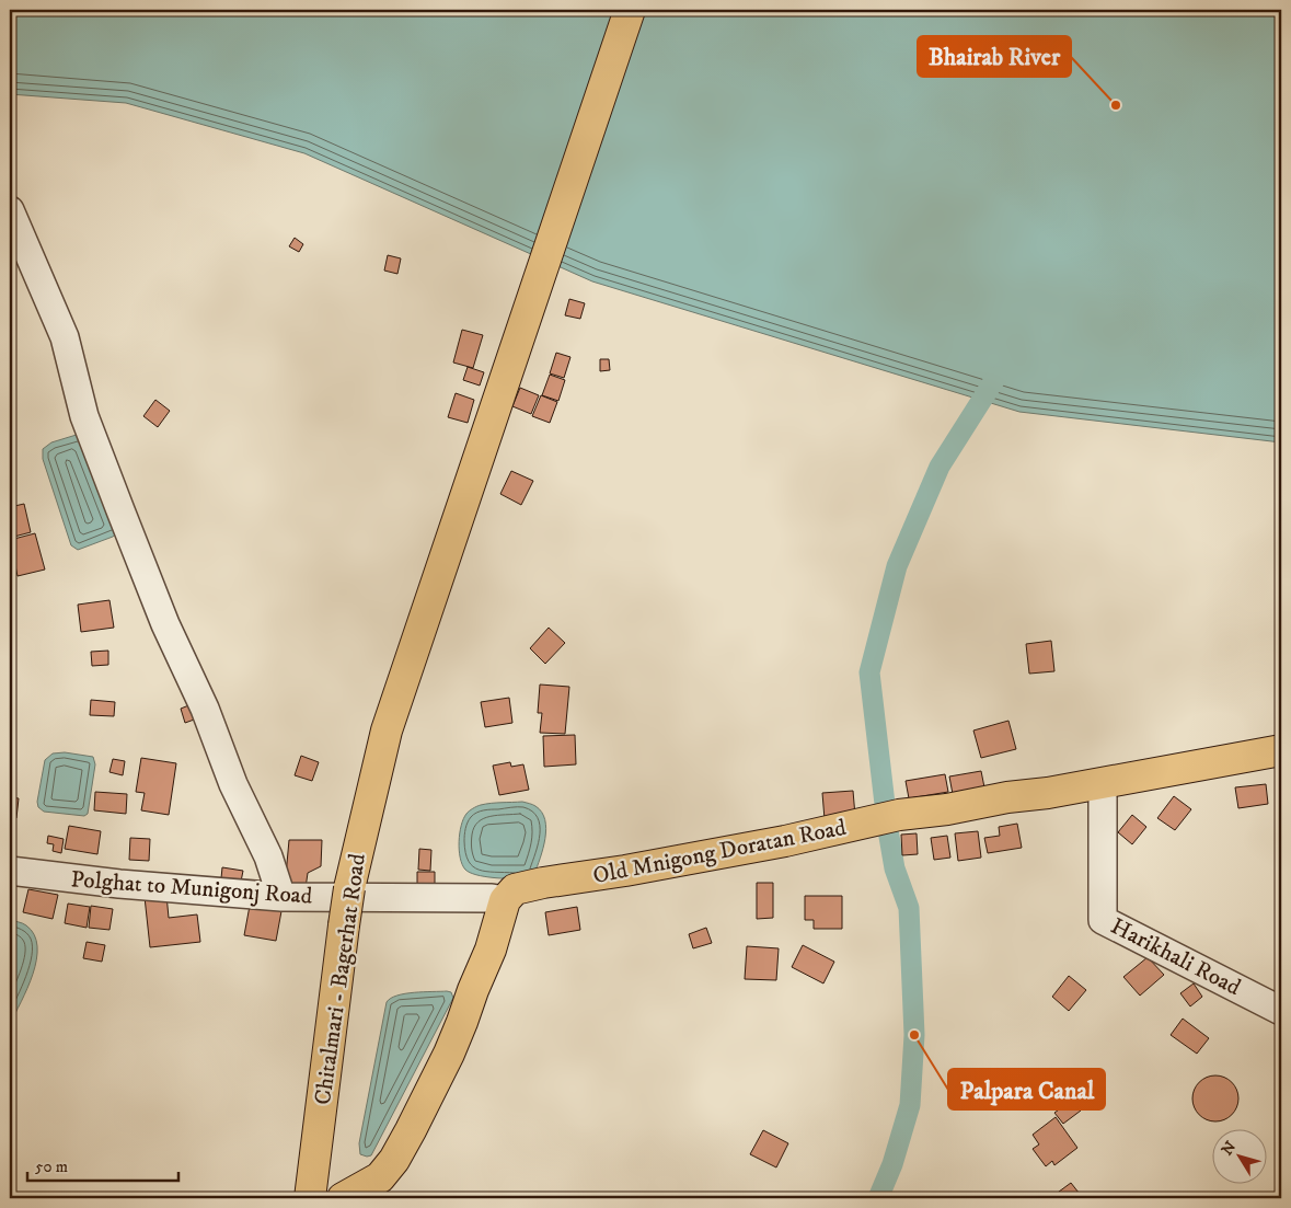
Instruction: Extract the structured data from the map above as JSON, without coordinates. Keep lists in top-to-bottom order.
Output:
{
  "streets": {
    "main road": ["Old Mnigong Doratan Road", "Chitalmari - Bagerhat Road"],
    "street": ["Polghat to Munigonj Road", "Harikhali Road"]
  },
  "crossings": [
    ["Old Mnigong Doratan Road", "Polghat to Munigonj Road"],
    ["Old Mnigong Doratan Road", "Harikhali Road"]
  ],
  "places": ["Bhairab River", "Palpara Canal"],
  "scale_bar": "50 m",
  "north": "top left"
}
